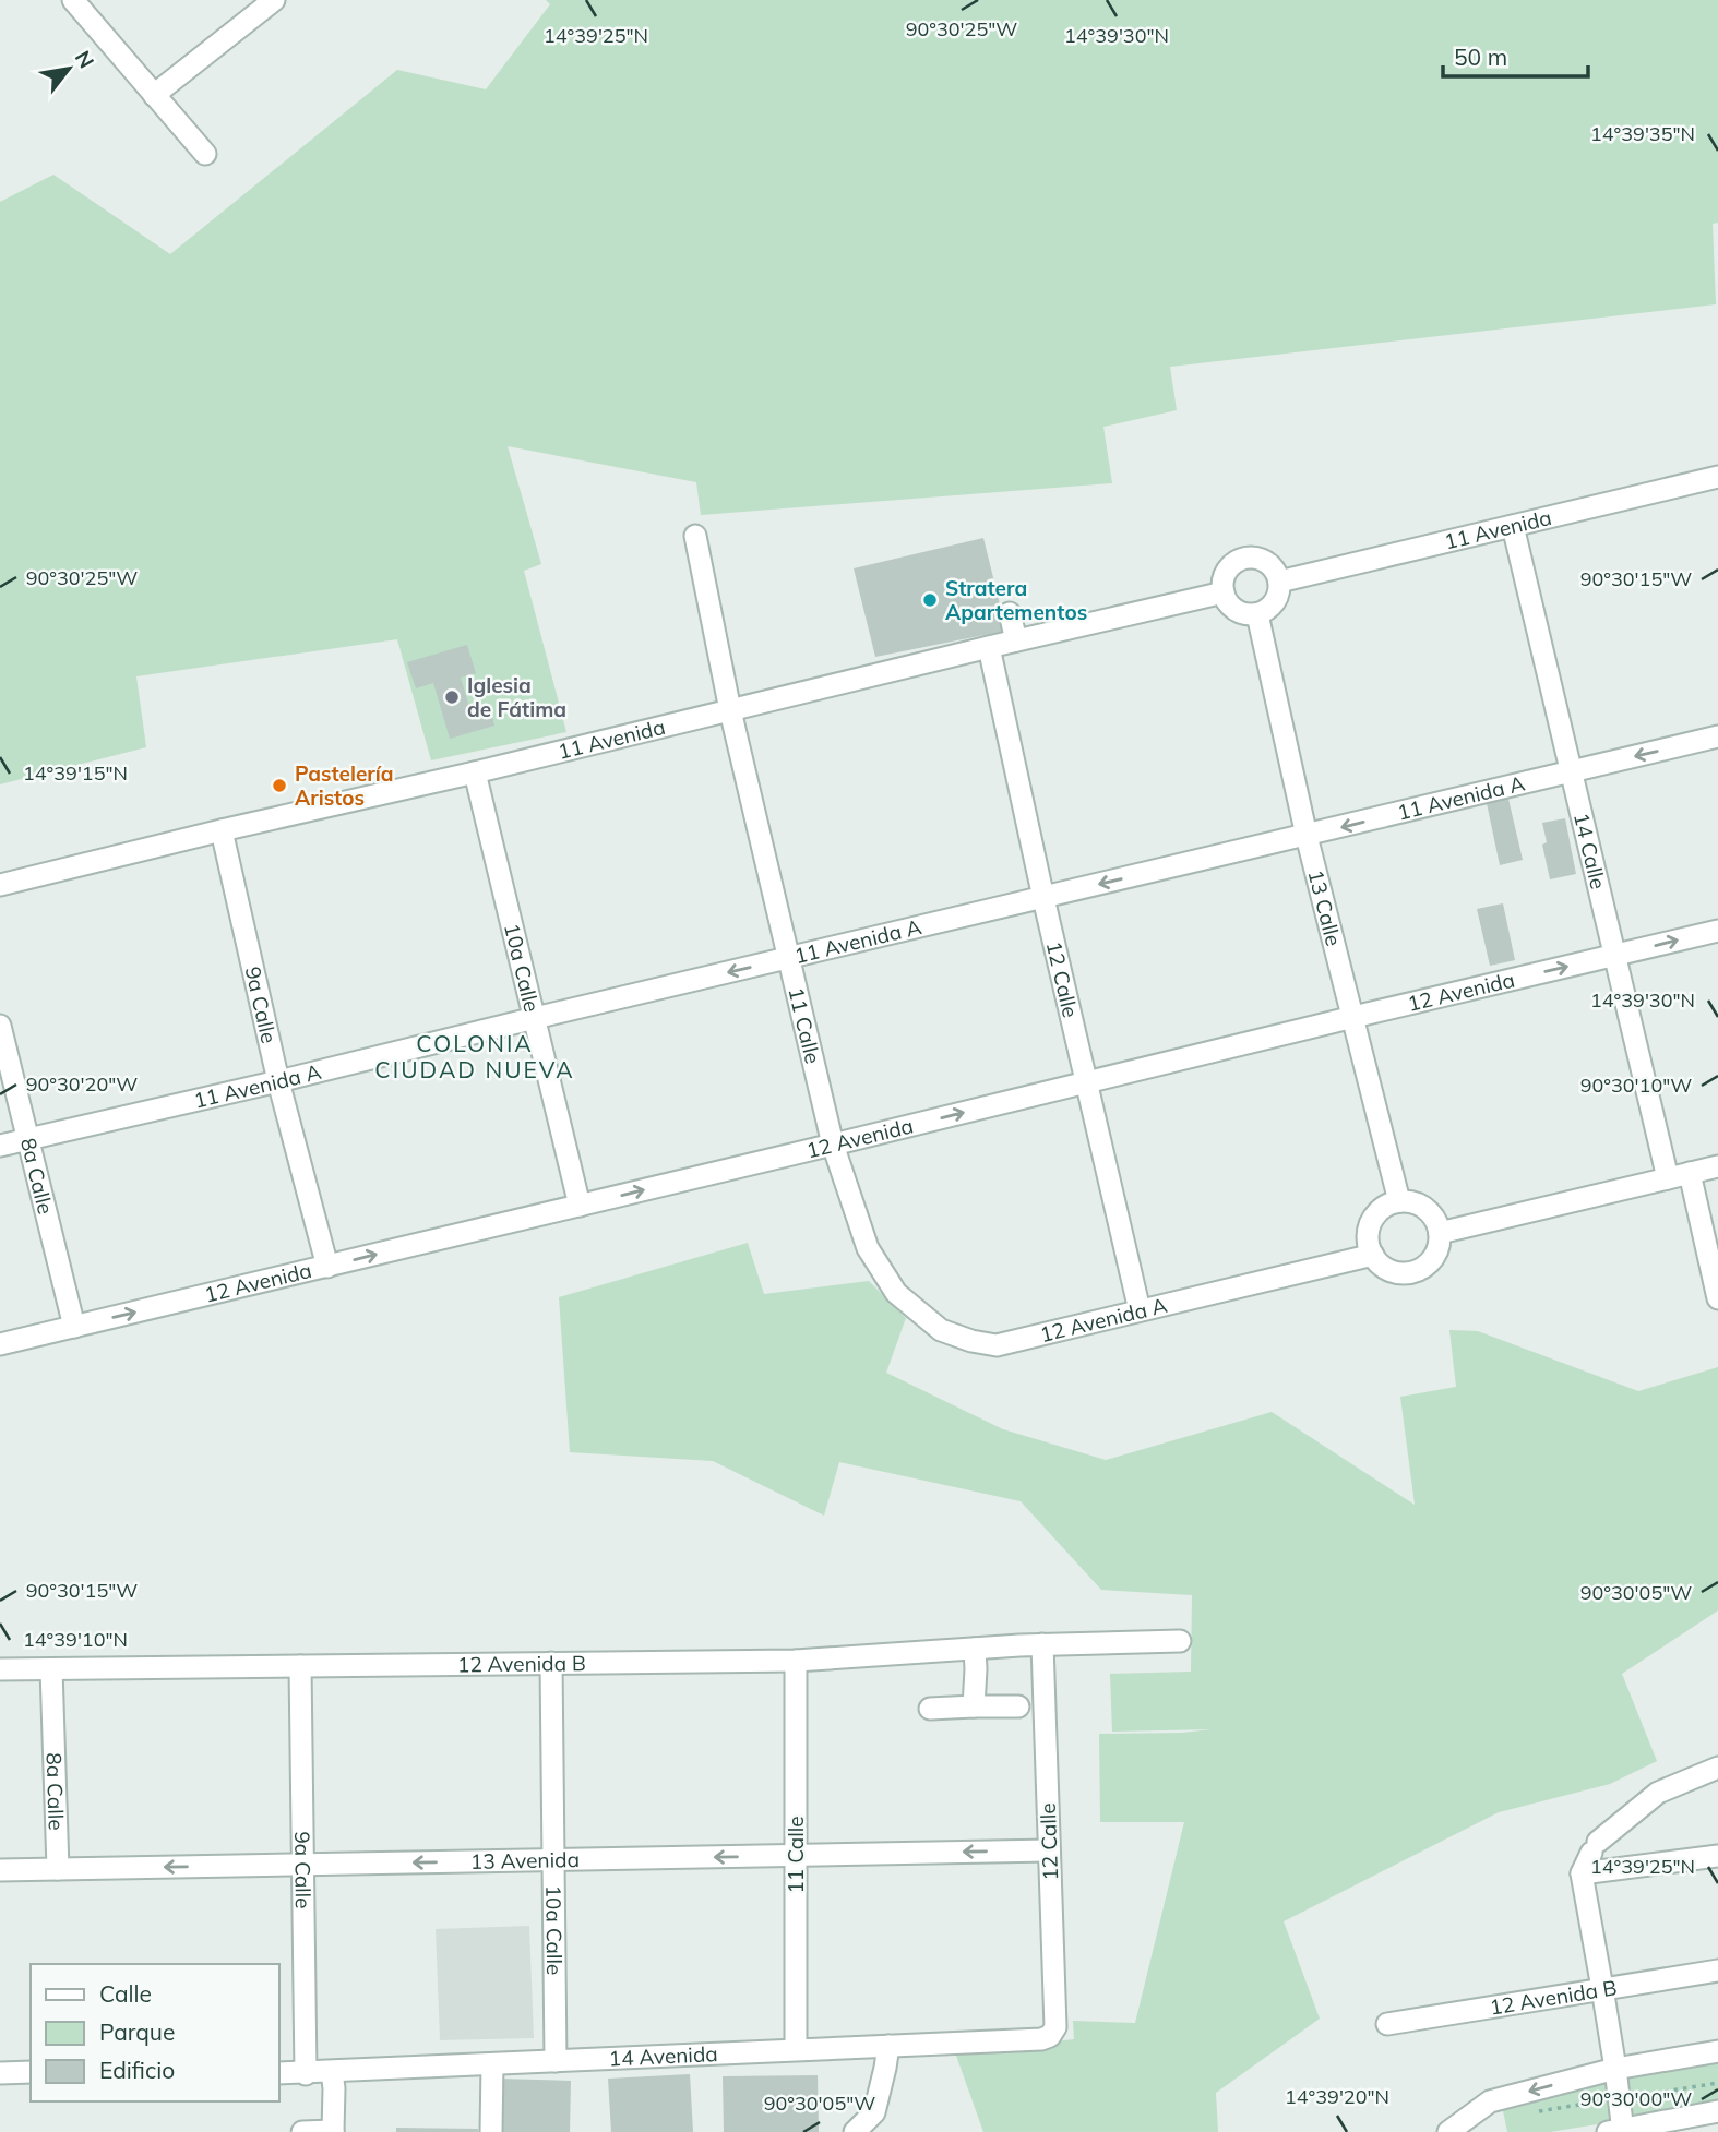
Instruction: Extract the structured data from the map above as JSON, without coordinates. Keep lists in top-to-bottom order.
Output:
{
  "streets": {
    "street": [
      "11 Avenida",
      "11 Avenida A",
      "14 Calle",
      "13 Calle",
      "10a Calle",
      "12 Calle",
      "12 Avenida",
      "9a Calle",
      "11 Calle",
      "8a Calle",
      "12 Avenida A",
      "12 Avenida B",
      "13 Avenida",
      "14 Avenida"
    ]
  },
  "crossings": [
    ["11 Avenida", "14 Calle"],
    ["11 Avenida", "13 Calle"],
    ["11 Avenida", "10a Calle"],
    ["11 Avenida", "12 Calle"],
    ["11 Avenida", "9a Calle"],
    ["11 Avenida", "11 Calle"],
    ["11 Avenida A", "14 Calle"],
    ["11 Avenida A", "13 Calle"],
    ["11 Avenida A", "10a Calle"],
    ["11 Avenida A", "12 Calle"],
    ["11 Avenida A", "9a Calle"],
    ["11 Avenida A", "11 Calle"],
    ["11 Avenida A", "8a Calle"],
    ["14 Calle", "12 Avenida"],
    ["13 Calle", "12 Avenida"],
    ["13 Calle", "12 Avenida A"],
    ["10a Calle", "12 Avenida"],
    ["10a Calle", "12 Avenida B"],
    ["10a Calle", "13 Avenida"],
    ["10a Calle", "14 Avenida"],
    ["12 Calle", "12 Avenida"],
    ["12 Calle", "12 Avenida A"],
    ["12 Calle", "12 Avenida B"],
    ["12 Calle", "13 Avenida"],
    ["12 Calle", "14 Avenida"],
    ["12 Avenida", "9a Calle"],
    ["12 Avenida", "11 Calle"],
    ["12 Avenida", "8a Calle"],
    ["9a Calle", "12 Avenida B"],
    ["9a Calle", "13 Avenida"],
    ["9a Calle", "14 Avenida"],
    ["11 Calle", "12 Avenida A"],
    ["11 Calle", "12 Avenida B"],
    ["11 Calle", "13 Avenida"],
    ["11 Calle", "14 Avenida"],
    ["8a Calle", "12 Avenida B"],
    ["8a Calle", "13 Avenida"]
  ],
  "one_way": ["11 Avenida A", "12 Avenida", "13 Avenida"],
  "districts": ["COLONIA CIUDAD NUEVA"],
  "places": ["Stratera Apartementos", "Iglesia de Fátima", "Pastelería Aristos"],
  "legend": ["Calle", "Parque", "Edificio"],
  "scale_bar": "50 m",
  "north": "top right",
  "coordinates": [
    "90°30'25\"W",
    "14°39'25\"N",
    "14°39'30\"N",
    "14°39'35\"N",
    "90°30'15\"W",
    "14°39'15\"N",
    "90°30'20\"W",
    "90°30'10\"W",
    "90°30'05\"W",
    "14°39'10\"N",
    "14°39'20\"N",
    "90°30'00\"W"
  ]
}
